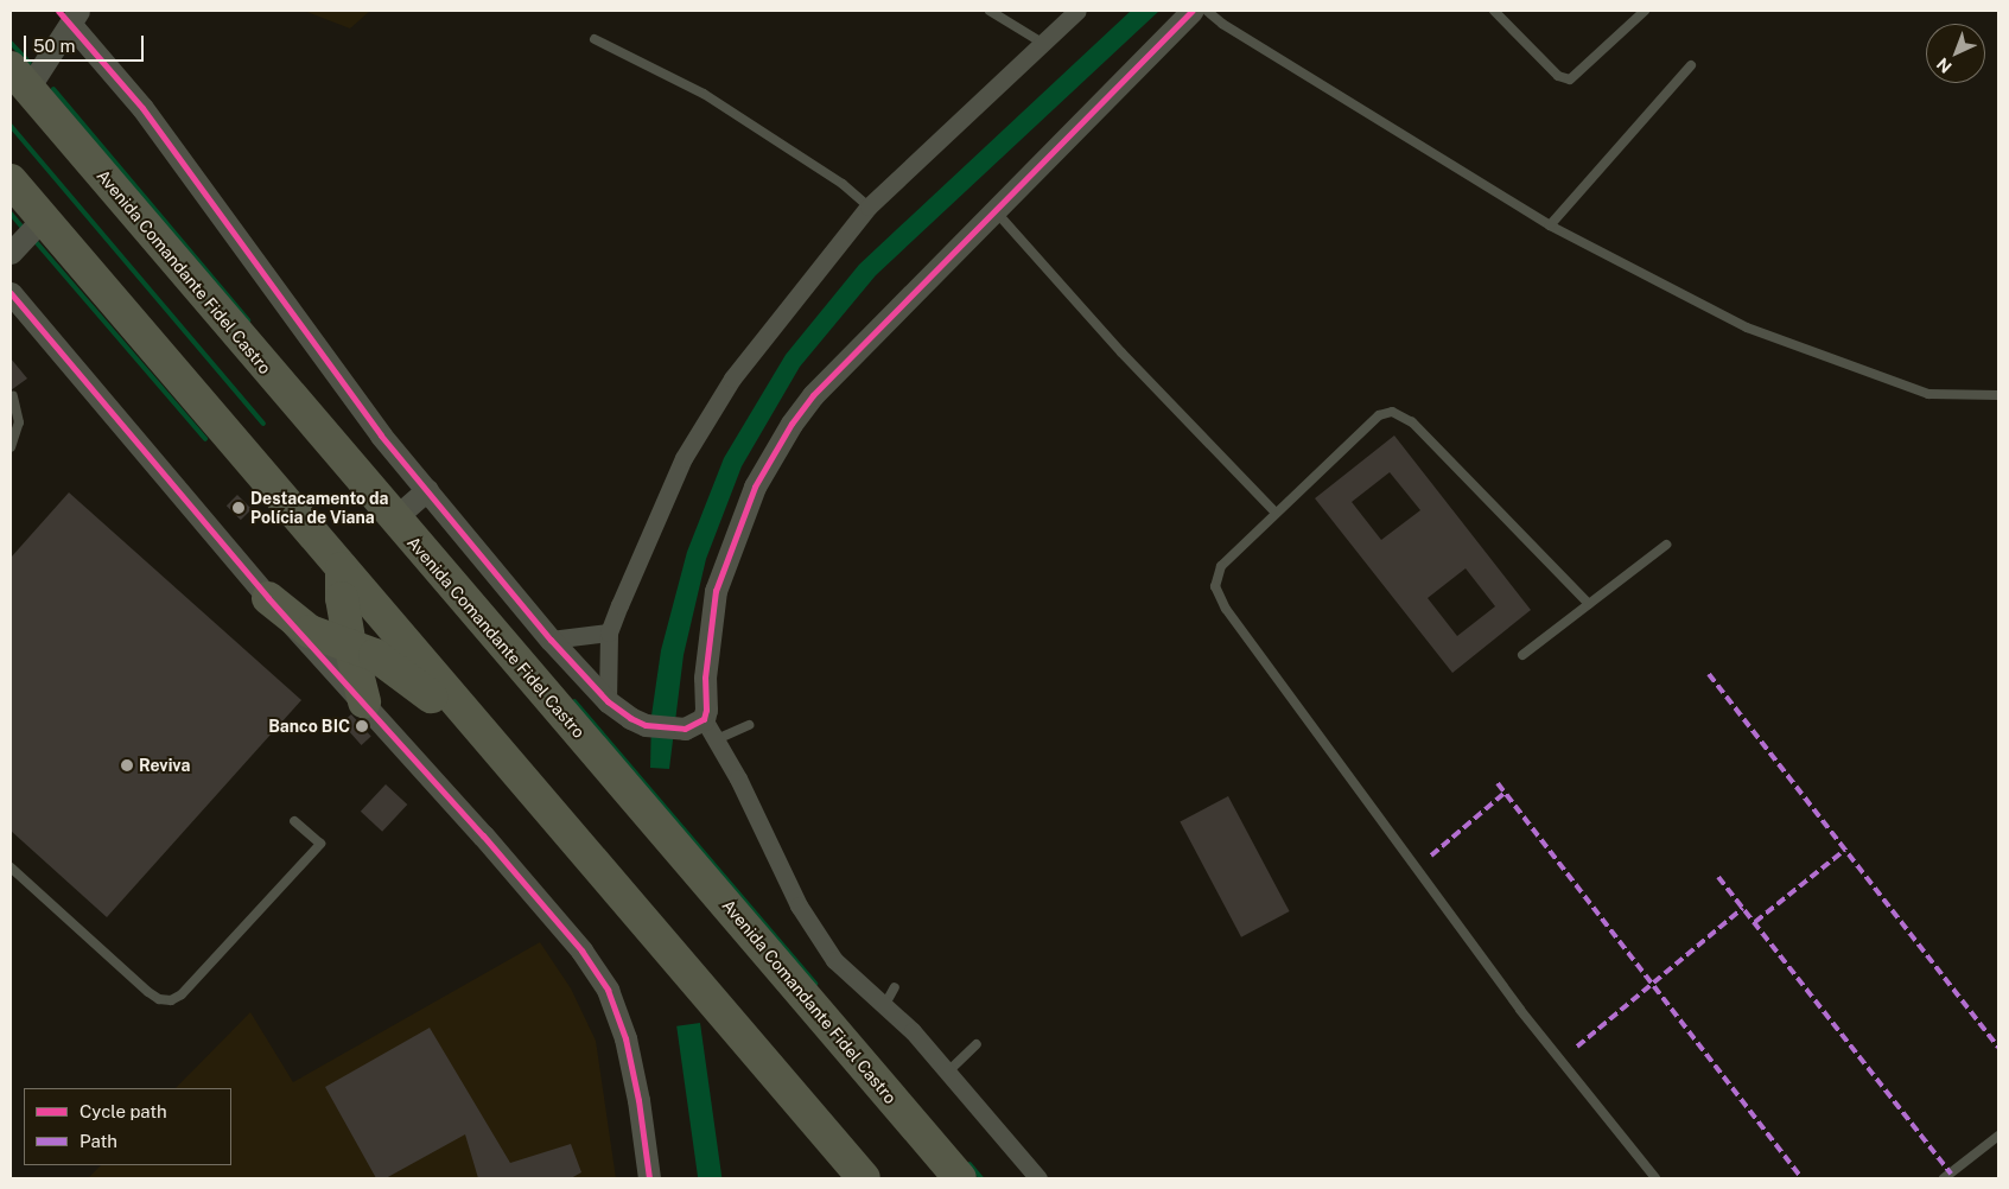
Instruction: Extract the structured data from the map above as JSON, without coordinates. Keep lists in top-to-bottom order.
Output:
{
  "streets": {
    "highway": ["Avenida Comandante Fidel Castro"]
  },
  "places": ["Destacamento da Polícia de Viana", "Banco BIC", "Reviva"],
  "legend": ["Cycle path", "Path"],
  "scale_bar": "50 m",
  "north": "bottom left"
}
